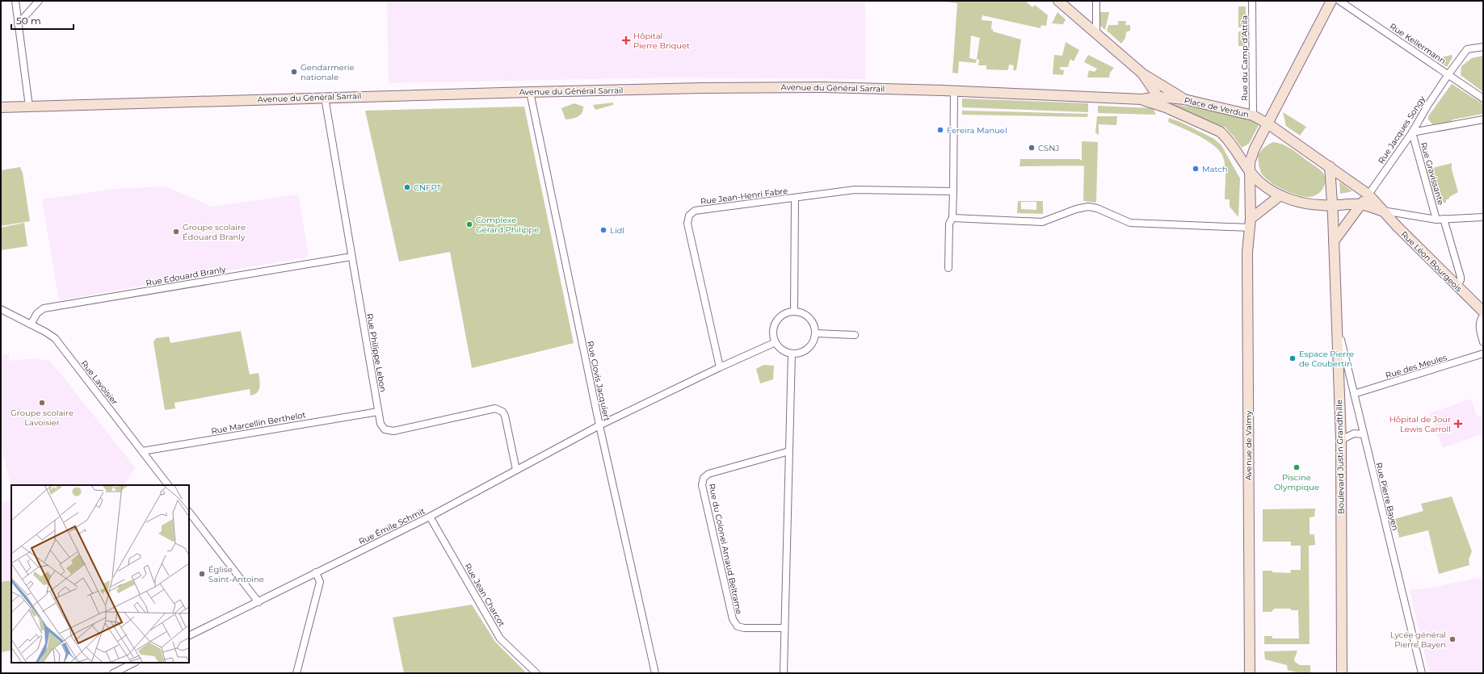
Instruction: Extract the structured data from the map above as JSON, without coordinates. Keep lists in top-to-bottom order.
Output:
{
  "streets": {
    "main road": [
      "Avenue du Général Sarrail",
      "Place de Verdun",
      "Rue Léon Bourgeois",
      "Avenue de Valmy",
      "Boulevard Justin Grandthille"
    ],
    "street": [
      "Rue Kellermann",
      "Rue du Camp d'Attila",
      "Rue Jacques Songy",
      "Rue Gravissante",
      "Rue Jean-Henri Fabre",
      "Rue Edouard Branly",
      "Rue Philippe Lebon",
      "Rue des Meules",
      "Rue Clovis Jacquiert",
      "Rue Lavoisier",
      "Rue Marcellin Berthelot",
      "Rue Pierre Bayen",
      "Rue Émile Schmit",
      "Rue du Colonel Arnaud Beltrame",
      "Rue Jean Charcot"
    ]
  },
  "crossings": [
    ["Rue Kellermann", "Rue Jacques Songy"],
    ["Rue du Camp d'Attila", "Place de Verdun"],
    ["Avenue du Général Sarrail", "Place de Verdun"],
    ["Avenue du Général Sarrail", "Rue Philippe Lebon"],
    ["Avenue du Général Sarrail", "Rue Clovis Jacquiert"],
    ["Place de Verdun", "Rue Jacques Songy"],
    ["Place de Verdun", "Rue Léon Bourgeois"],
    ["Place de Verdun", "Avenue de Valmy"],
    ["Place de Verdun", "Boulevard Justin Grandthille"],
    ["Rue Jacques Songy", "Rue Gravissante"],
    ["Rue Jacques Songy", "Rue Léon Bourgeois"],
    ["Rue Edouard Branly", "Rue Philippe Lebon"],
    ["Rue Edouard Branly", "Rue Lavoisier"],
    ["Rue Philippe Lebon", "Rue Marcellin Berthelot"],
    ["Rue Philippe Lebon", "Rue Émile Schmit"],
    ["Rue des Meules", "Rue Pierre Bayen"],
    ["Rue Clovis Jacquiert", "Rue Émile Schmit"],
    ["Rue Lavoisier", "Rue Marcellin Berthelot"],
    ["Boulevard Justin Grandthille", "Rue Pierre Bayen"],
    ["Rue Émile Schmit", "Rue Jean Charcot"]
  ],
  "places": {
    "health": ["Hôpital Pierre Briquet", "Hôpital de Jour Lewis Carroll"],
    "other": [
      "Gendarmerie nationale",
      "Fereira Manuel",
      "CSNJ",
      "Match",
      "CNFPT",
      "Complexe Gérard Philippe",
      "Lidl",
      "Groupe scolaire Édouard Branly",
      "Espace Pierre de Coubertin",
      "Groupe scolaire Lavoisier",
      "Piscine Olympique",
      "Église Saint-Antoine",
      "Lycée général Pierre Bayen"
    ]
  },
  "scale_bar": "50 m"
}
